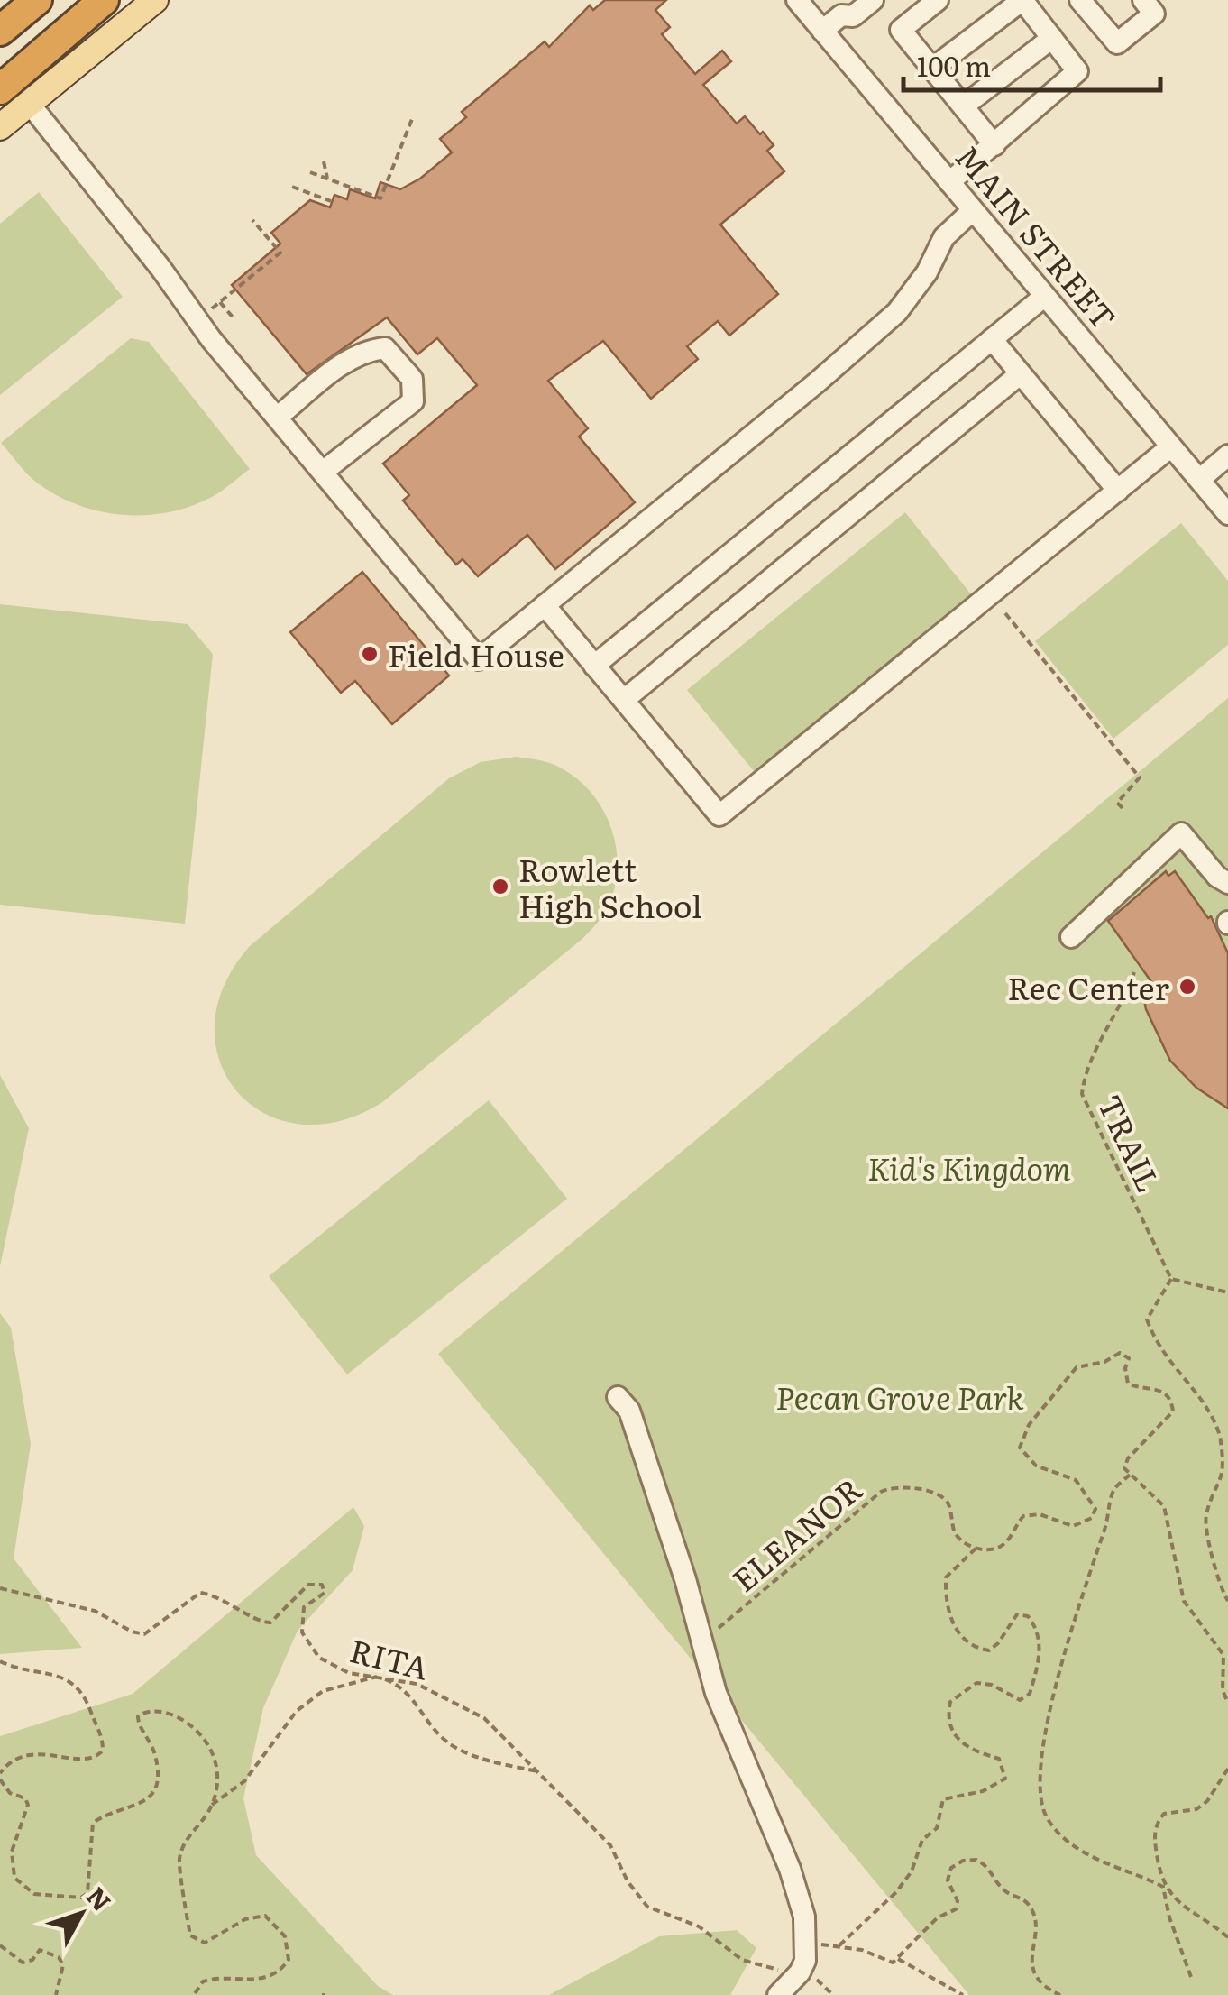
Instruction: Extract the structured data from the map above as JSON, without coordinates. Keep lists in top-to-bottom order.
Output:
{
  "streets": {
    "street": ["MAIN STREET"],
    "path": ["TRAIL", "ELEANOR", "RITA"]
  },
  "parks": ["Kid's Kingdom", "Pecan Grove Park"],
  "places": ["Field House", "Rowlett High School", "Rec Center"],
  "scale_bar": "100 m",
  "north": "top right"
}
